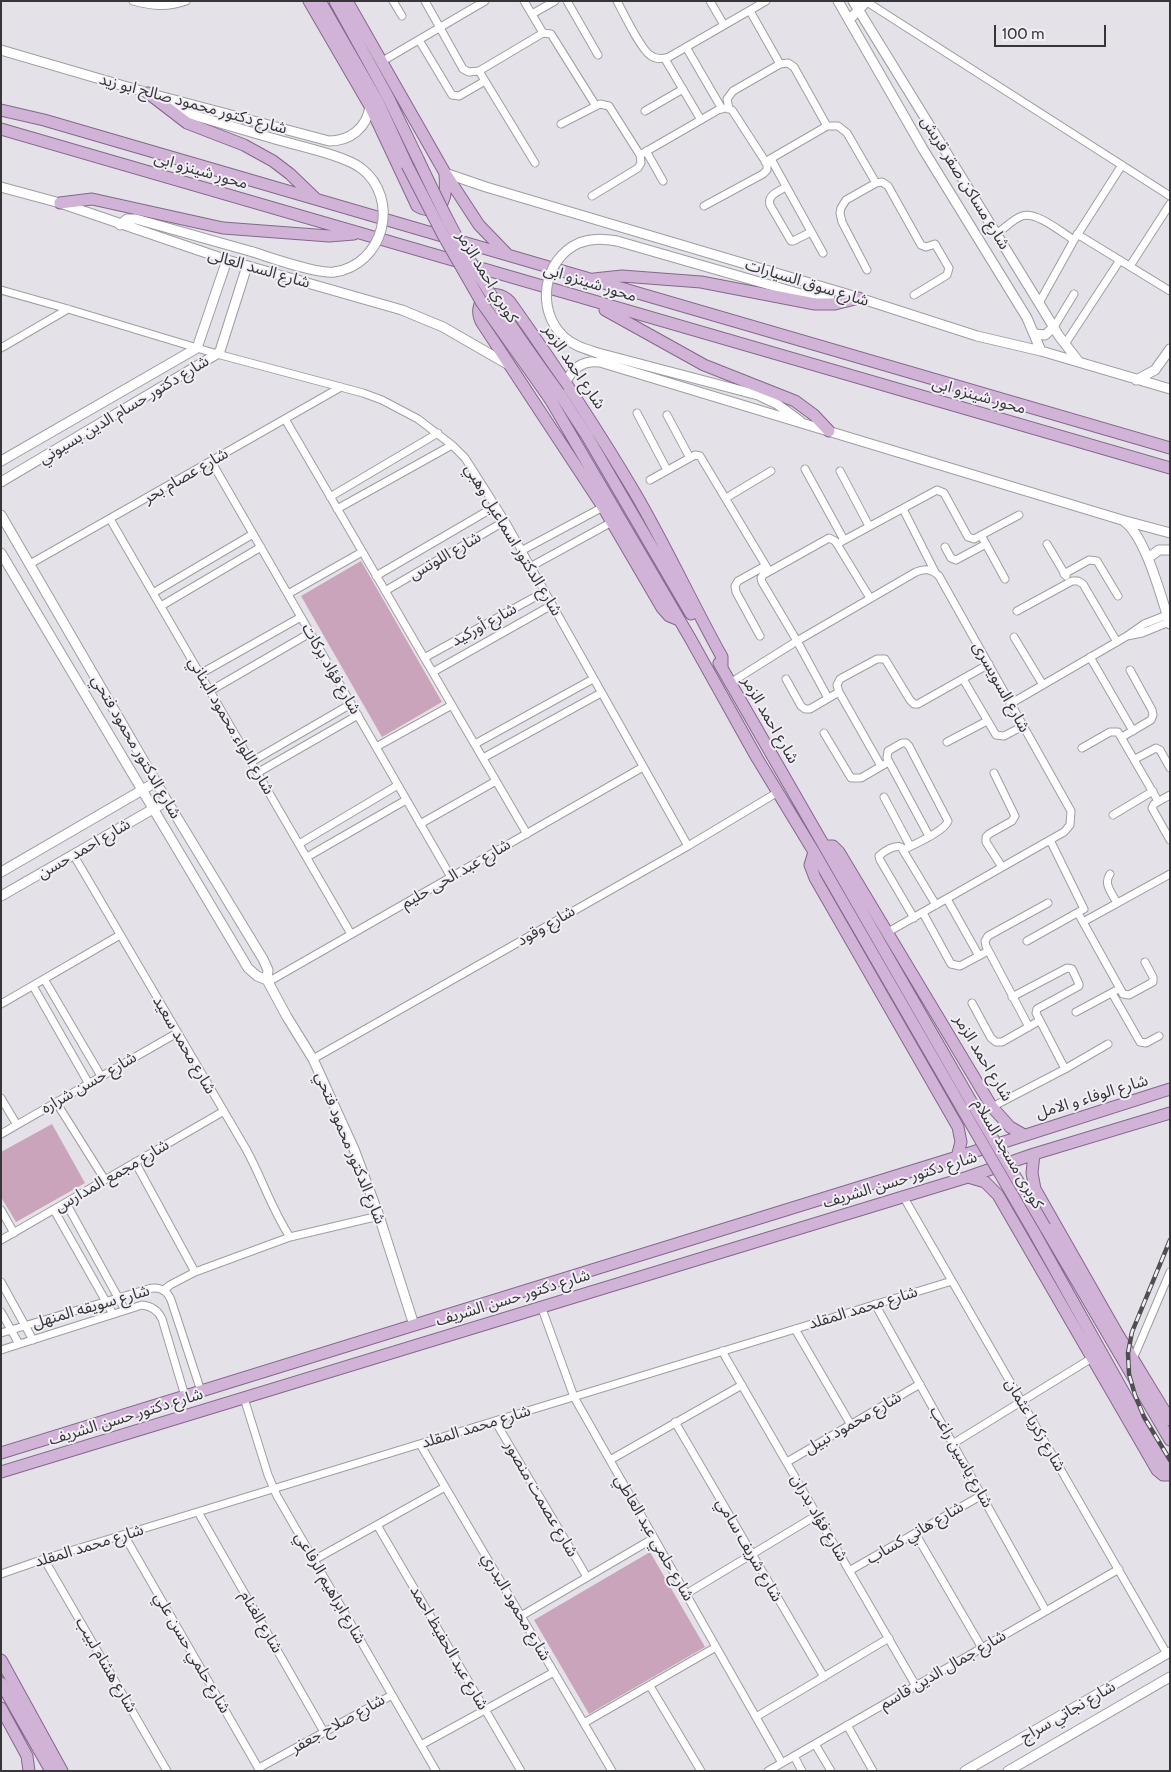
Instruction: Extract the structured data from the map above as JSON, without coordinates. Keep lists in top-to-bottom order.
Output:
{
  "streets": {
    "main road": [
      "محور شينزو ابى",
      "كوبري احمد الزمر",
      "شارع احمد الزمر",
      "شارع الوفاء و الامل",
      "كوبرى مسجد السلام",
      "شارع دكتور حسن الشريف"
    ],
    "street": [
      "شارع دكتور محمود صالح ابو زيد",
      "شارع مساكن صقر قريش",
      "شارع السد العالى",
      "شارع سوق السيارات",
      "شارع دكتور حسام الدين بسيوني",
      "شارع عصام بحر",
      "شارع الدكتور اسماعيل وهبي",
      "شارع اللوتس",
      "شارع أوركيد",
      "شارع فؤاد بركات",
      "شارع السويسرى",
      "شارع اللواء محمود البناني",
      "شارع الدكتور محمود فتحي",
      "شارع احمد حسن",
      "شارع عبد الحى حليم",
      "شارع وقود",
      "شارع محمد سعيد",
      "شارع حسن شراره",
      "شارع مجمع المدارس",
      "شارع سويقه المنهل",
      "شارع محمد المقلد",
      "شارع محمود نبيل",
      "شارع زكريا عثمان",
      "شارع ياسين راغب",
      "شارع عصمت منصور",
      "شارع فؤاد بدران",
      "شارع هاني كساب",
      "شارع حلمي عبد العاطي",
      "شارع شريف سامي",
      "شارع ابراهيم الرفاعي",
      "شارع محمود البدري",
      "شارع الغنام",
      "شارع عبد الحفيظ احمد",
      "شارع حلمي حسن علي",
      "شارع هشام لبيب",
      "شارع جمال الدين قاسم",
      "شارع نجاتي سراج",
      "شارع صلاح جعفر"
    ]
  },
  "crossings": [
    ["شارع مساكن صقر قريش", "شارع سوق السيارات"],
    ["شارع السد العالى", "شارع احمد الزمر"],
    ["شارع السد العالى", "شارع دكتور حسام الدين بسيوني"],
    ["شارع احمد الزمر", "شارع السويسرى"],
    ["شارع احمد الزمر", "شارع وقود"],
    ["شارع احمد الزمر", "شارع الوفاء و الامل"],
    ["شارع احمد الزمر", "كوبرى مسجد السلام"],
    ["شارع احمد الزمر", "شارع دكتور حسن الشريف"],
    ["شارع دكتور حسام الدين بسيوني", "شارع الدكتور اسماعيل وهبي"],
    ["شارع عصام بحر", "شارع الدكتور اسماعيل وهبي"],
    ["شارع عصام بحر", "شارع فؤاد بركات"],
    ["شارع عصام بحر", "شارع اللواء محمود البناني"],
    ["شارع عصام بحر", "شارع الدكتور محمود فتحي"],
    ["شارع الدكتور اسماعيل وهبي", "شارع اللوتس"],
    ["شارع الدكتور اسماعيل وهبي", "شارع أوركيد"],
    ["شارع الدكتور اسماعيل وهبي", "شارع عبد الحى حليم"],
    ["شارع الدكتور اسماعيل وهبي", "شارع وقود"],
    ["شارع فؤاد بركات", "شارع عبد الحى حليم"],
    ["شارع اللواء محمود البناني", "شارع عبد الحى حليم"],
    ["شارع الدكتور محمود فتحي", "شارع احمد حسن"],
    ["شارع الدكتور محمود فتحي", "شارع عبد الحى حليم"],
    ["شارع الدكتور محمود فتحي", "شارع وقود"],
    ["شارع الدكتور محمود فتحي", "شارع دكتور حسن الشريف"],
    ["شارع احمد حسن", "شارع محمد سعيد"],
    ["شارع محمد سعيد", "شارع حسن شراره"],
    ["شارع محمد سعيد", "شارع مجمع المدارس"],
    ["شارع الوفاء و الامل", "شارع دكتور حسن الشريف"],
    ["شارع دكتور حسن الشريف", "شارع سويقه المنهل"],
    ["شارع دكتور حسن الشريف", "شارع زكريا عثمان"],
    ["شارع دكتور حسن الشريف", "شارع حلمي عبد العاطي"],
    ["شارع دكتور حسن الشريف", "شارع ابراهيم الرفاعي"],
    ["شارع محمد المقلد", "شارع زكريا عثمان"],
    ["شارع محمد المقلد", "شارع ياسين راغب"],
    ["شارع محمد المقلد", "شارع عصمت منصور"],
    ["شارع محمد المقلد", "شارع فؤاد بدران"],
    ["شارع محمد المقلد", "شارع حلمي عبد العاطي"],
    ["شارع محمد المقلد", "شارع ابراهيم الرفاعي"],
    ["شارع محمد المقلد", "شارع محمود البدري"],
    ["شارع محمد المقلد", "شارع الغنام"],
    ["شارع محمد المقلد", "شارع حلمي حسن علي"],
    ["شارع محمد المقلد", "شارع هشام لبيب"],
    ["شارع محمود نبيل", "شارع ياسين راغب"],
    ["شارع محمود نبيل", "شارع فؤاد بدران"],
    ["شارع زكريا عثمان", "شارع جمال الدين قاسم"],
    ["شارع زكريا عثمان", "شارع نجاتي سراج"],
    ["شارع ياسين راغب", "شارع هاني كساب"],
    ["شارع ياسين راغب", "شارع جمال الدين قاسم"],
    ["شارع فؤاد بدران", "شارع هاني كساب"],
    ["شارع فؤاد بدران", "شارع جمال الدين قاسم"],
    ["شارع حلمي عبد العاطي", "شارع جمال الدين قاسم"],
    ["شارع ابراهيم الرفاعي", "شارع صلاح جعفر"],
    ["شارع الغنام", "شارع صلاح جعفر"],
    ["شارع حلمي حسن علي", "شارع صلاح جعفر"]
  ],
  "scale_bar": "100 m"
}
